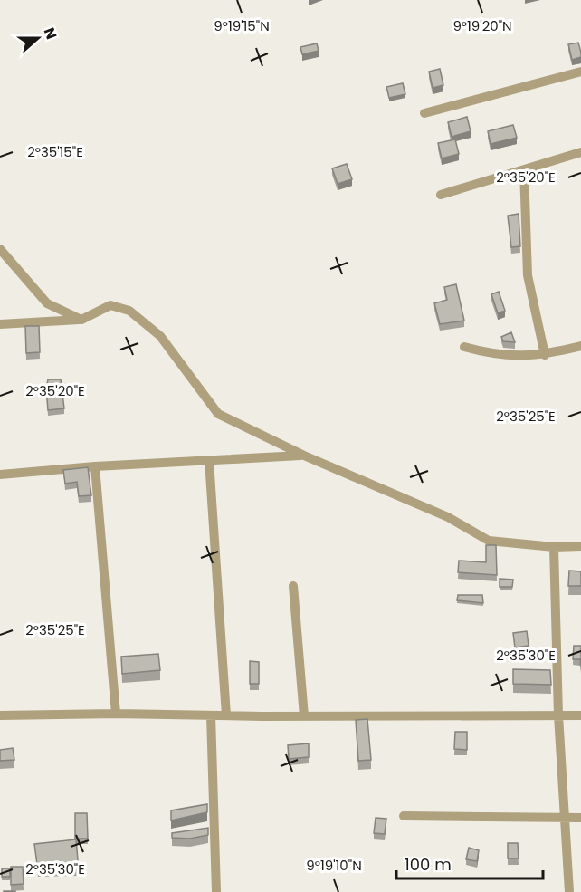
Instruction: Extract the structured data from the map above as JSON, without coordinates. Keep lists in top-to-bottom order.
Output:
{
  "scale_bar": "100 m",
  "north": "right",
  "coordinates": [
    "9°19'15\"N",
    "9°19'20\"N",
    "2°35'15\"E",
    "2°35'20\"E",
    "2°35'25\"E",
    "2°35'30\"E",
    "9°19'10\"N"
  ]
}
